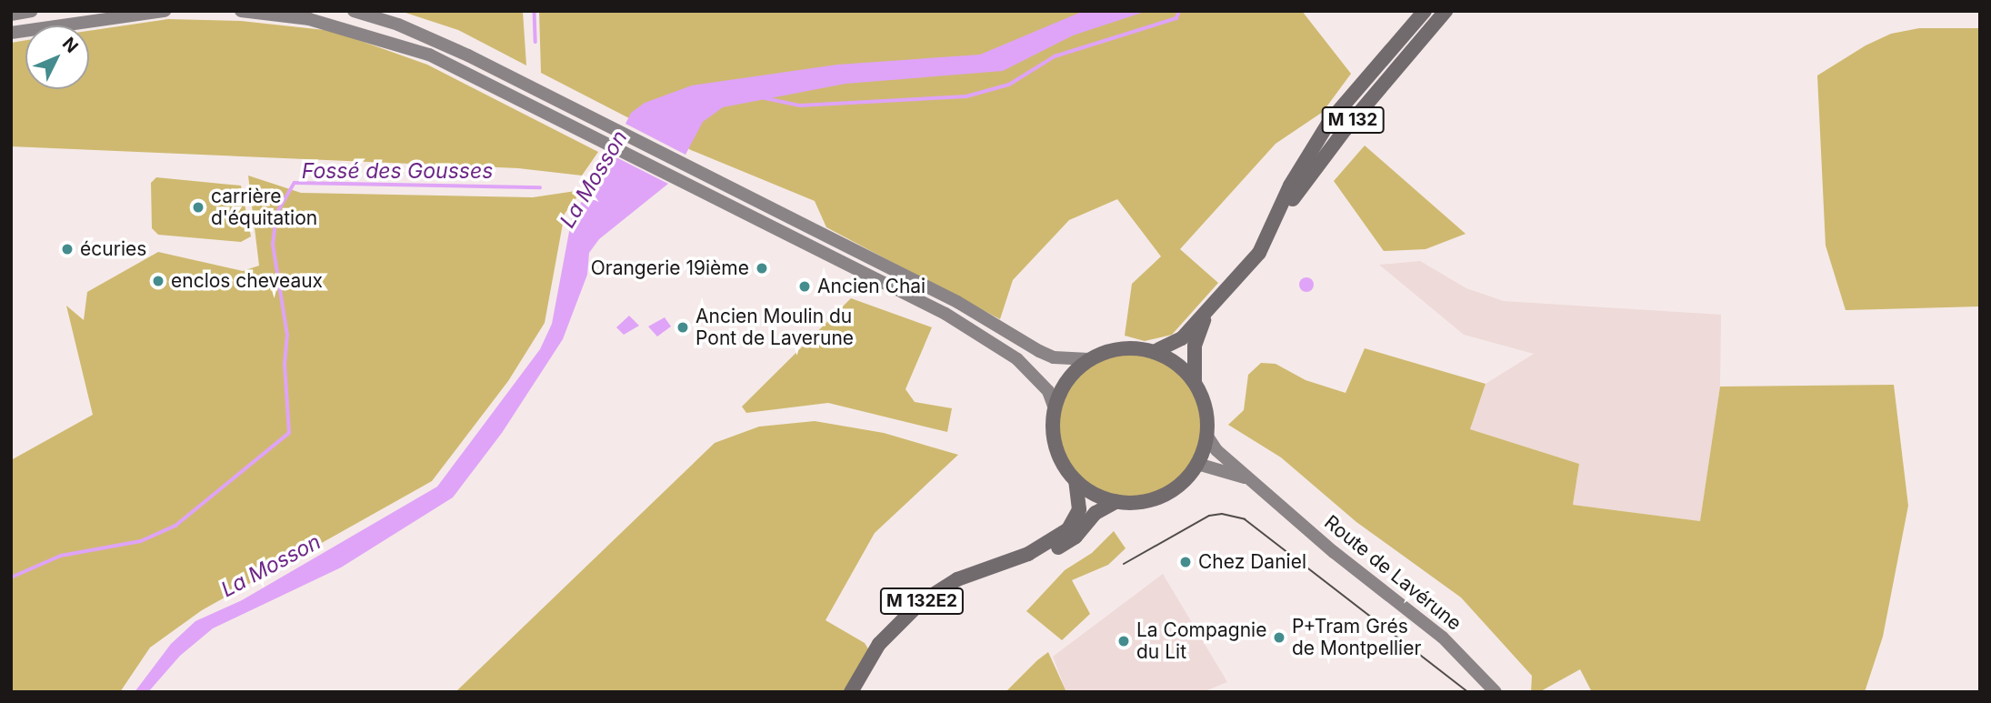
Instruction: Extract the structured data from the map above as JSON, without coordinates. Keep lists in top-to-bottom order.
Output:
{
  "streets": {
    "main road": ["M 132", "Route de Lavérune", "M 132E2"]
  },
  "crossings": [
    ["M 132", "Route de Lavérune"],
    ["M 132", "M 132E2"],
    ["Route de Lavérune", "M 132E2"]
  ],
  "water": ["Fossé des Gousses", "La Mosson"],
  "places": [
    "carrière d'équitation",
    "écuries",
    "Orangerie 19ième",
    "enclos cheveaux",
    "Ancien Chai",
    "Ancien Moulin du Pont de Laverune",
    "Chez Daniel",
    "P+Tram Grés de Montpellier",
    "La Compagnie du Lit"
  ],
  "north": "top right"
}
